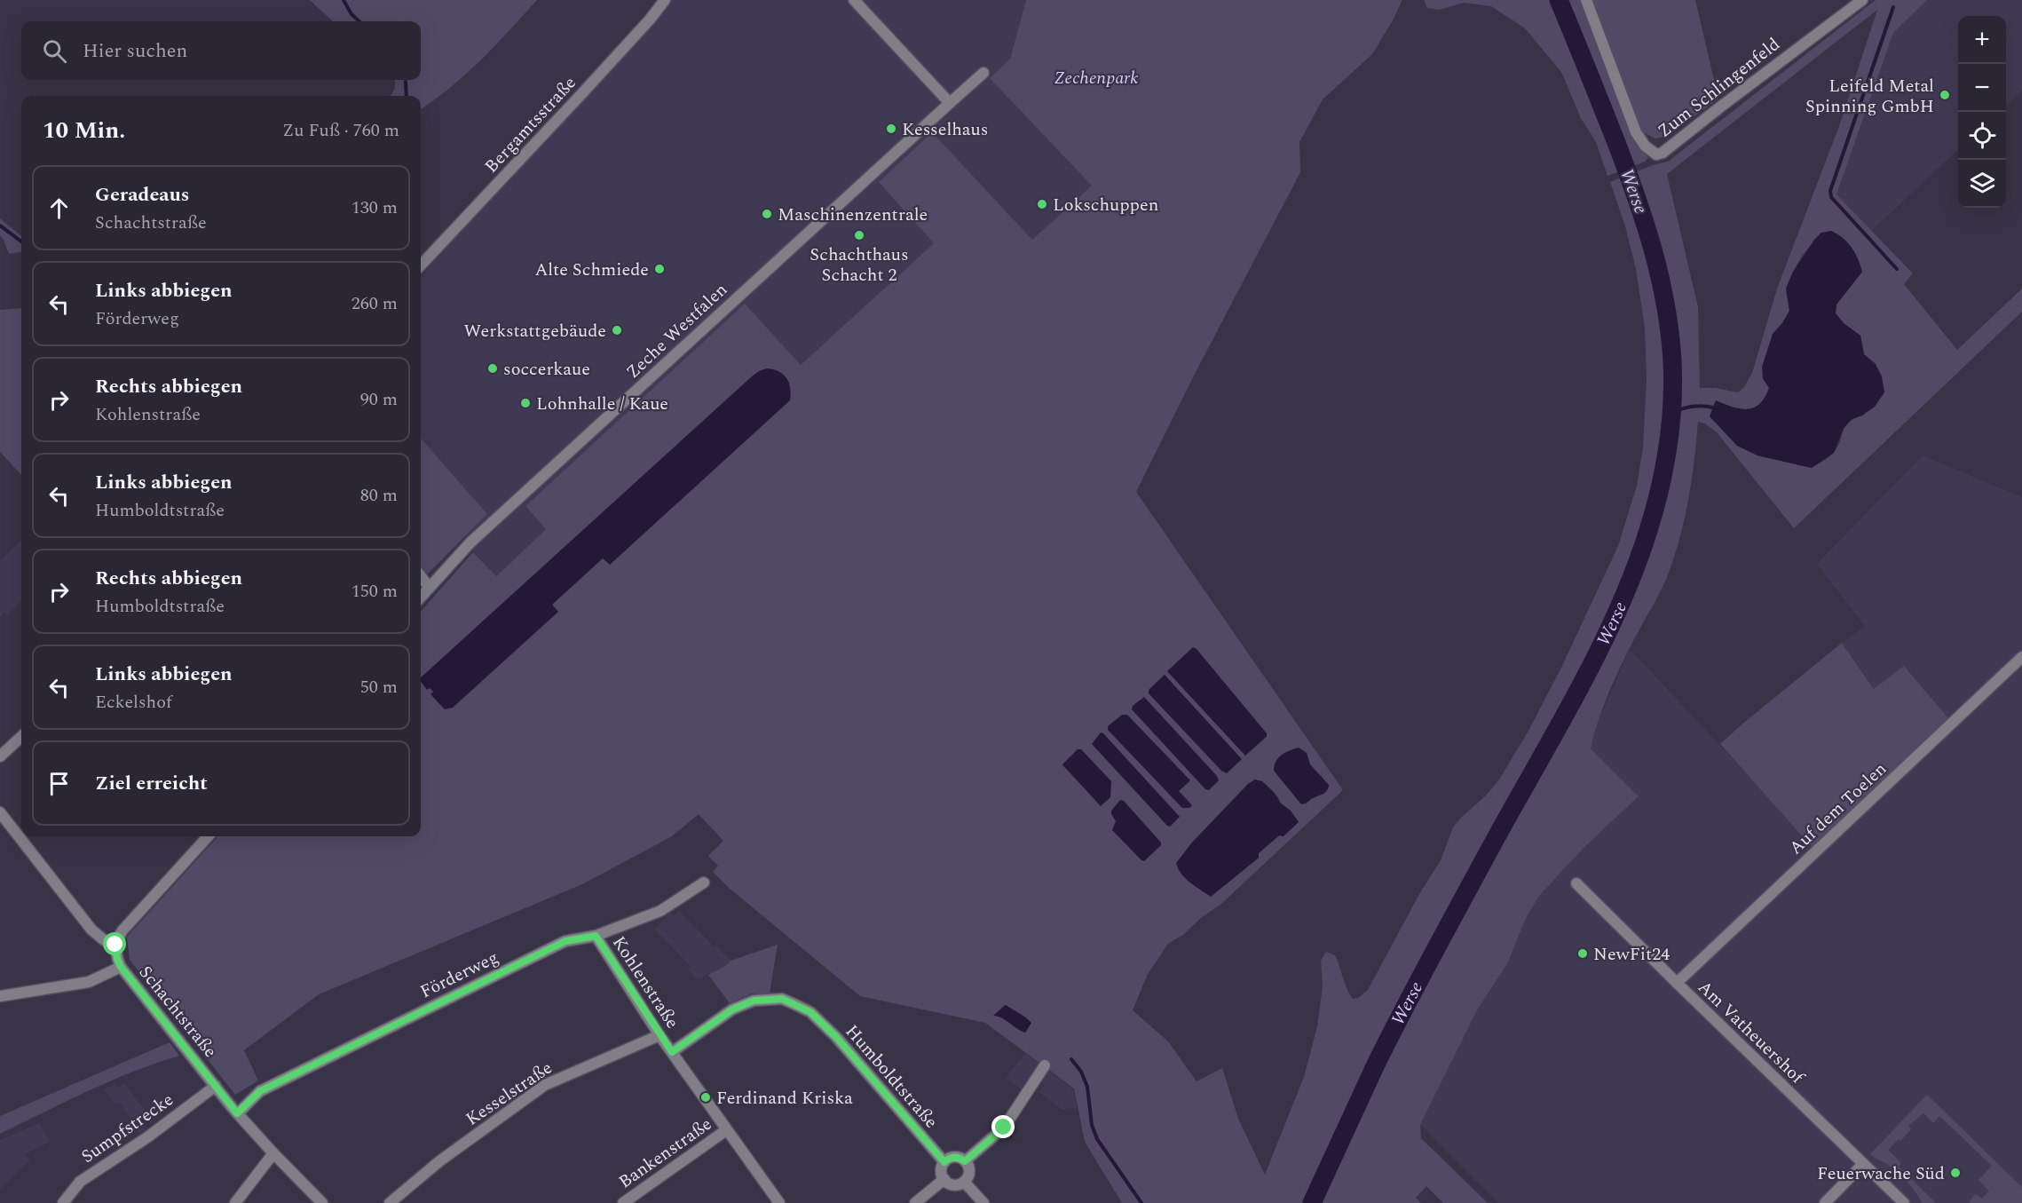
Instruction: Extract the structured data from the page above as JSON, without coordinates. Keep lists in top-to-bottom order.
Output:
{
  "streets": {
    "street": [
      "Zum Schlingenfeld",
      "Bergamtsstraße",
      "Zeche Westfalen",
      "Auf dem Toelen",
      "Förderweg",
      "Kohlenstraße",
      "Schachtstraße",
      "Am Vatheuershof",
      "Humboldtstraße",
      "Kesselstraße",
      "Sumpfstrecke",
      "Bankenstraße"
    ]
  },
  "crossings": [
    ["Auf dem Toelen", "Am Vatheuershof"],
    ["Förderweg", "Kohlenstraße"],
    ["Förderweg", "Schachtstraße"],
    ["Kohlenstraße", "Humboldtstraße"],
    ["Kohlenstraße", "Kesselstraße"],
    ["Kohlenstraße", "Bankenstraße"],
    ["Schachtstraße", "Sumpfstrecke"]
  ],
  "water": ["Werse"],
  "parks": ["Zechenpark"],
  "places": [
    "Leifeld Metal Spinning GmbH",
    "Kesselhaus",
    "Lokschuppen",
    "Maschinenzentrale",
    "Schachthaus Schacht 2",
    "Alte Schmiede",
    "Werkstattgebäude",
    "soccerkaue",
    "Lohnhalle / Kaue",
    "NewFit24",
    "Ferdinand Kriska",
    "Feuerwache Süd"
  ],
  "page": {
    "map_buttons": ["+", "−"],
    "search": "Hier suchen",
    "heading": ["10 Min.", "Zu Fuß · 760 m"],
    "list": [
      ["Geradeaus", "Schachtstraße", "130 m"],
      ["Links abbiegen", "Förderweg", "260 m"],
      ["Rechts abbiegen", "Kohlenstraße", "90 m"],
      ["Links abbiegen", "Humboldtstraße", "80 m"],
      ["Rechts abbiegen", "Humboldtstraße", "150 m"],
      ["Links abbiegen", "Eckelshof", "50 m"],
      "Ziel erreicht"
    ]
  }
}
